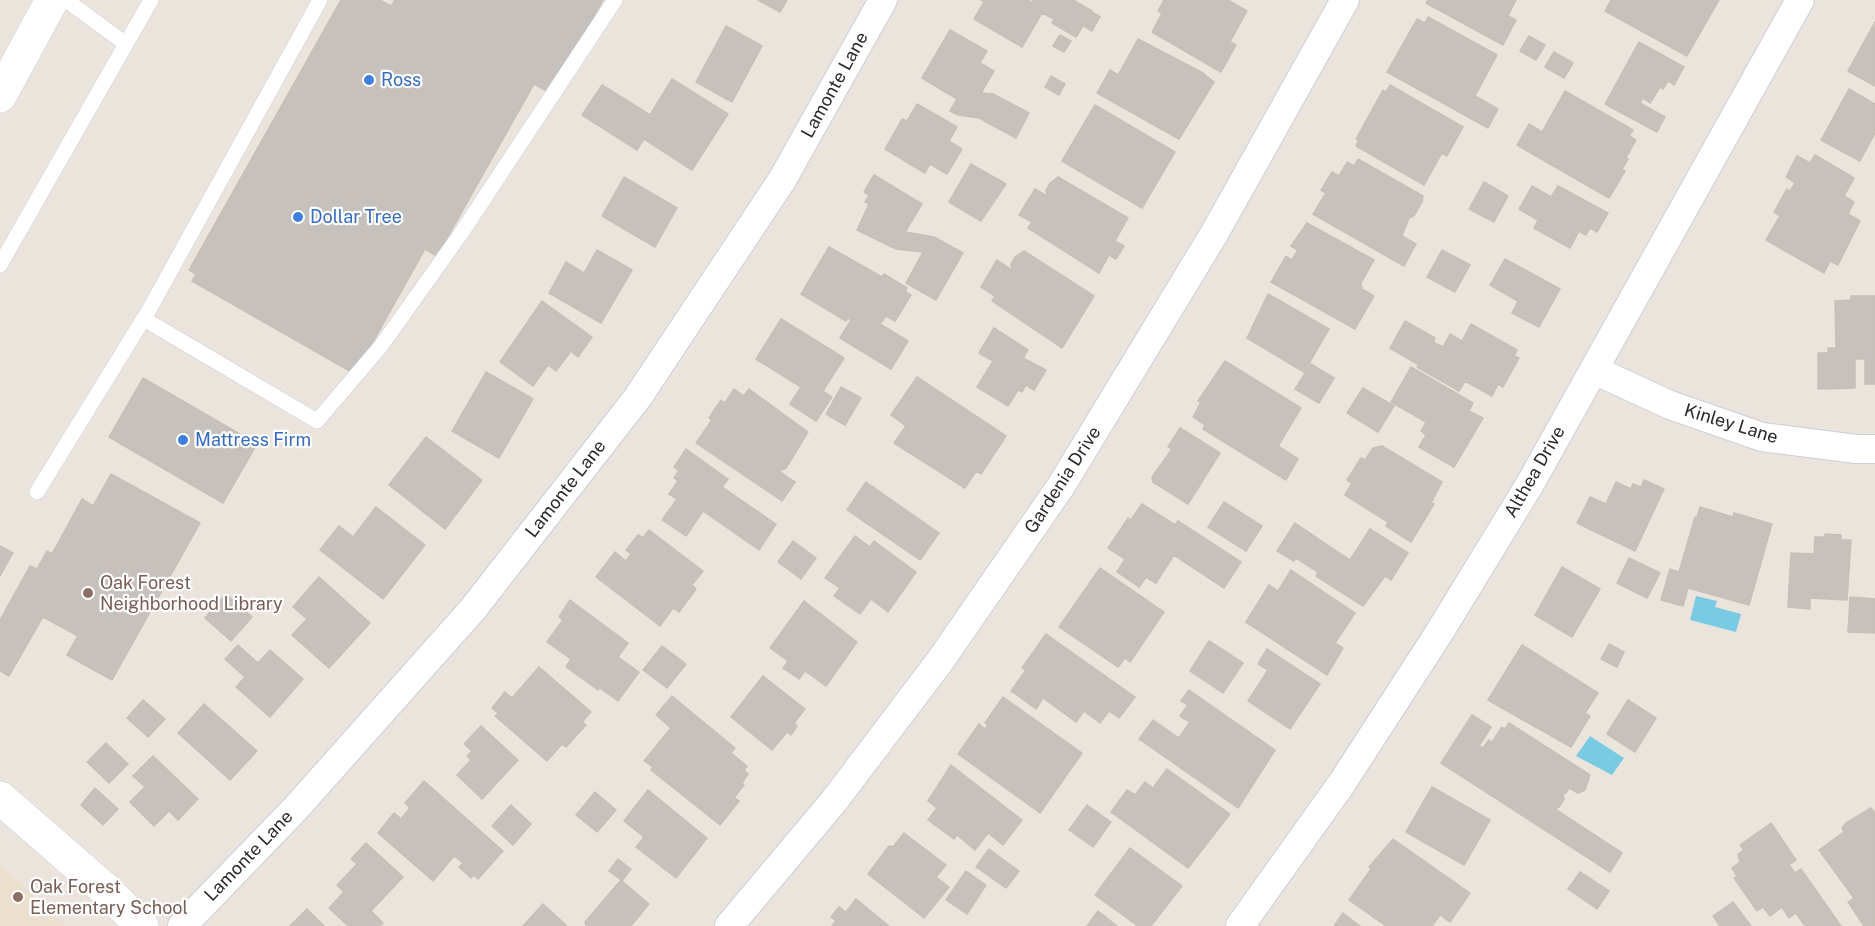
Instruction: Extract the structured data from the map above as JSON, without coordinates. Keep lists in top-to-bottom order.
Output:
{
  "streets": {
    "street": [
      "Lamonte Lane",
      "Kinley Lane",
      "Althea Drive",
      "Gardenia Drive"
    ]
  },
  "crossings": [
    ["Kinley Lane", "Althea Drive"]
  ],
  "places": [
    "Ross",
    "Dollar Tree",
    "Mattress Firm",
    "Oak Forest Neighborhood Library",
    "Oak Forest Elementary School"
  ]
}
